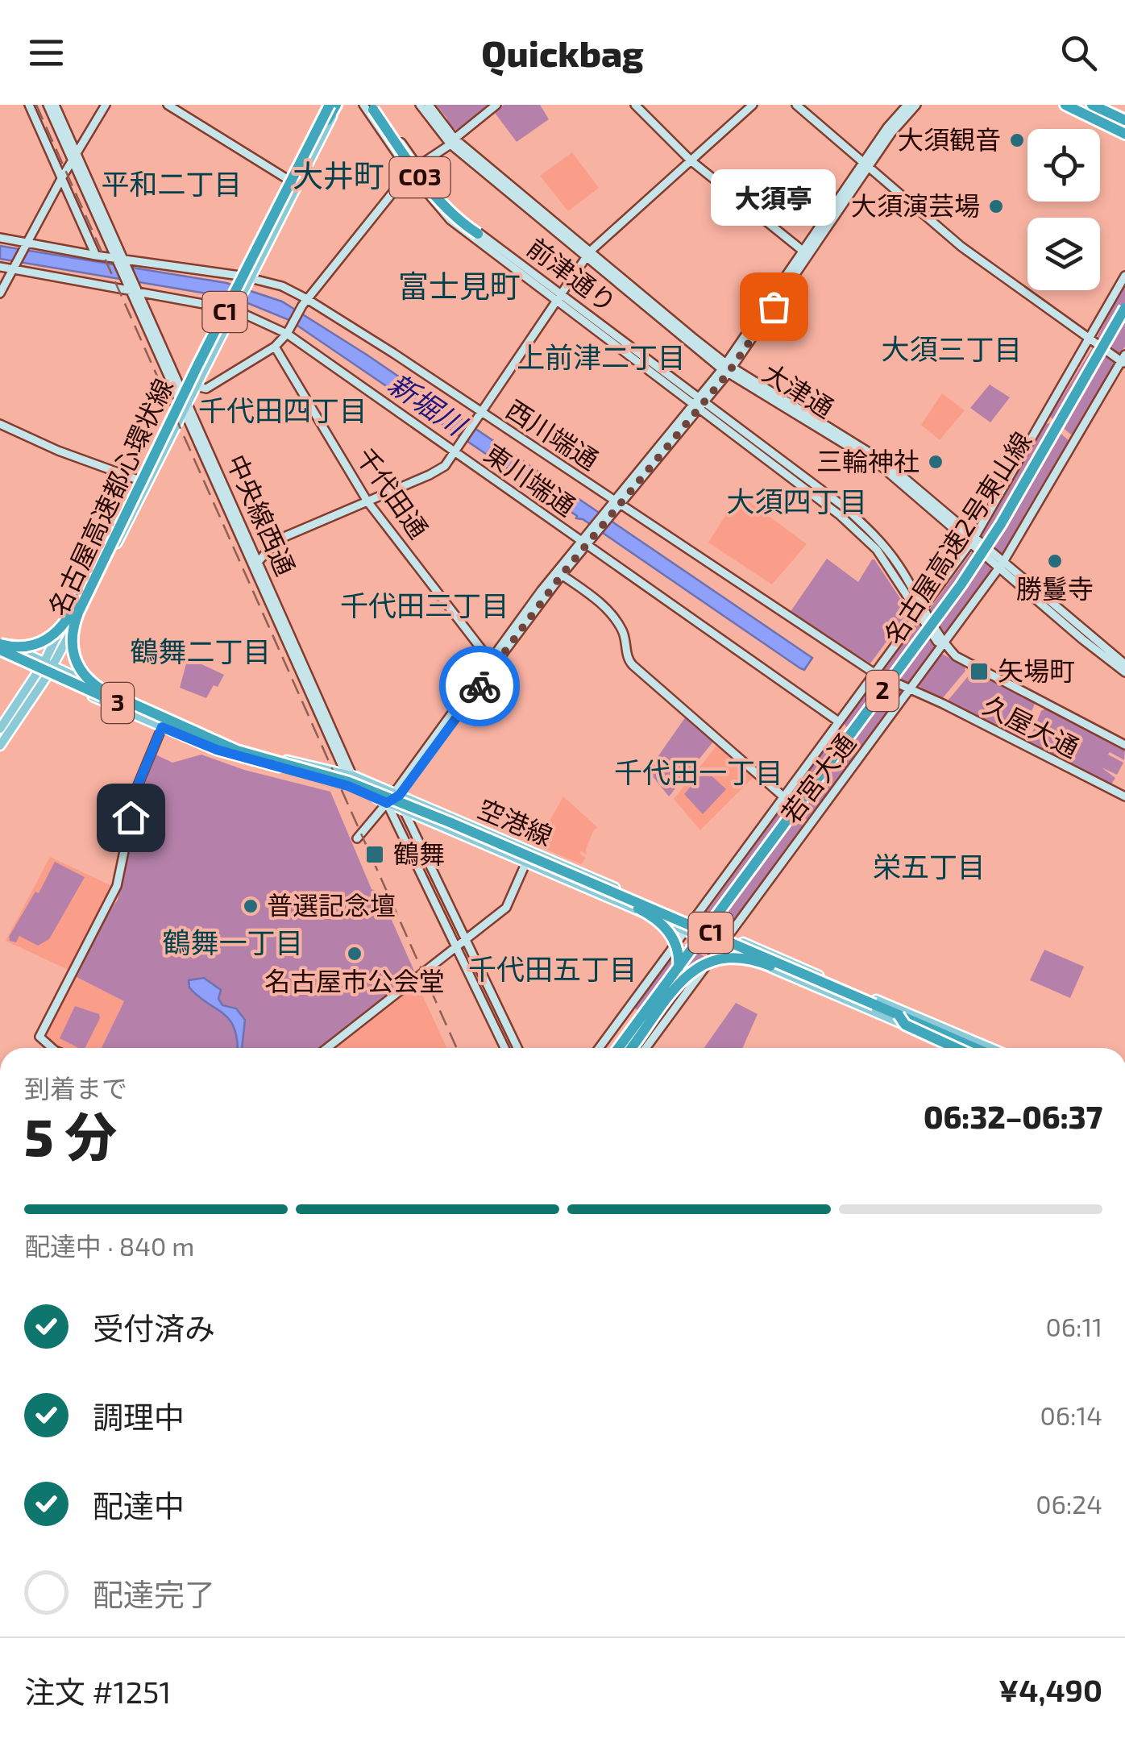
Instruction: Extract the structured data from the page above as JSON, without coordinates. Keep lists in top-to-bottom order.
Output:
{
  "streets": {
    "highway": [
      "C03",
      "C1",
      "名古屋高速都心環状線",
      "名古屋高速2号東山線",
      "2",
      "3"
    ],
    "main road": ["空港線"],
    "street": [
      "前津通り",
      "大津通",
      "西川端通",
      "東川端通",
      "千代田通",
      "中央線西通",
      "久屋大通",
      "若宮大通"
    ]
  },
  "crossings": [
    ["C03", "前津通り"],
    ["前津通り", "久屋大通"],
    ["前津通り", "若宮大通"],
    ["大津通", "若宮大通"],
    ["西川端通", "中央線西通"],
    ["西川端通", "久屋大通"],
    ["西川端通", "若宮大通"],
    ["東川端通", "中央線西通"],
    ["東川端通", "若宮大通"],
    ["名古屋高速都心環状線", "3"],
    ["中央線西通", "空港線"],
    ["3", "空港線"],
    ["久屋大通", "若宮大通"],
    ["若宮大通", "空港線"]
  ],
  "districts": [
    "大井町",
    "平和二丁目",
    "富士見町",
    "大須三丁目",
    "上前津二丁目",
    "千代田四丁目",
    "大須四丁目",
    "千代田三丁目",
    "鶴舞二丁目",
    "千代田一丁目",
    "栄五丁目",
    "鶴舞一丁目",
    "千代田五丁目"
  ],
  "water": ["新堀川"],
  "places": {
    "other": [
      "大須観音",
      "大須演芸場",
      "大須亭",
      "三輪神社",
      "勝鬘寺",
      "普選記念壇",
      "名古屋市公会堂"
    ],
    "transit": ["矢場町", "鶴舞"]
  },
  "page": {
    "header": "Quickbag",
    "bubble": "大須亭",
    "heading": ["5 分", "到着まで", "06:32–06:37"],
    "panel": ["注文 #1251", "¥4,490"],
    "bar": "配達中 · 840 m",
    "list": [
      ["受付済み", "06:11"],
      ["調理中", "06:14"],
      ["配達中", "06:24"],
      "配達完了"
    ]
  }
}
